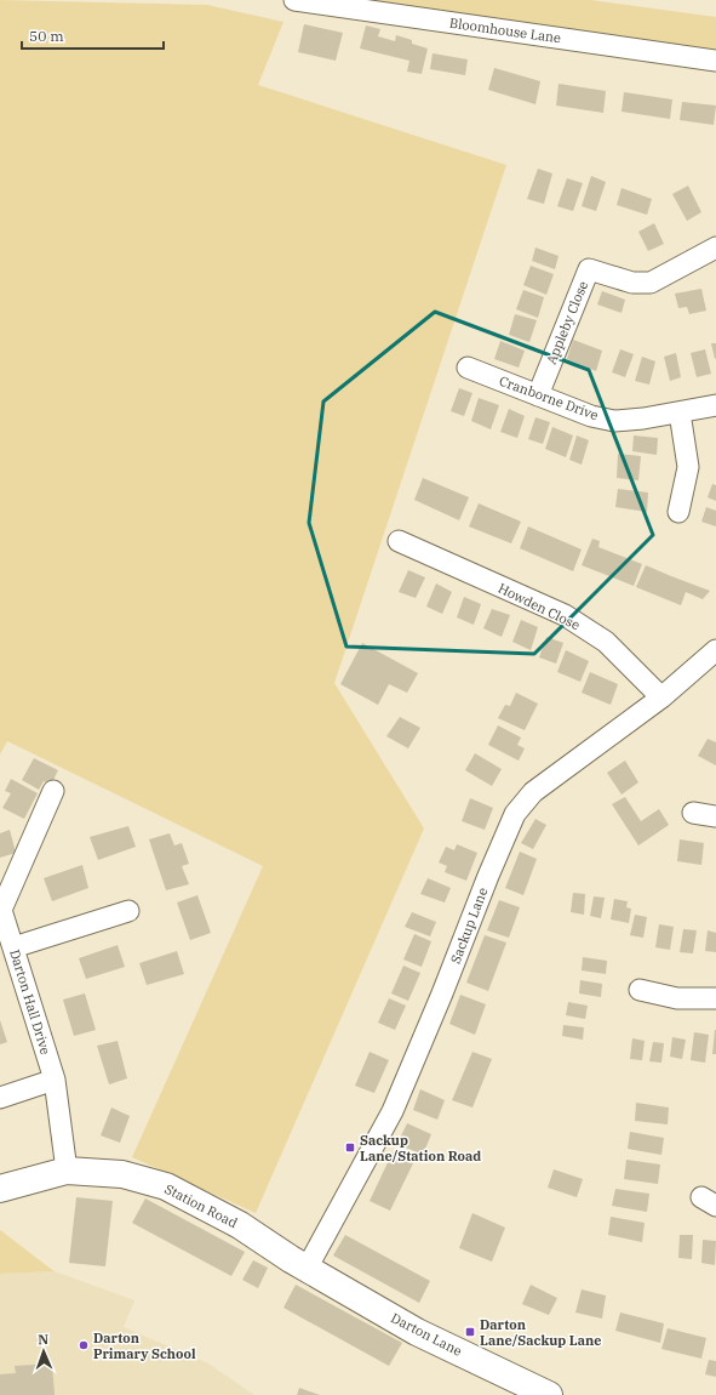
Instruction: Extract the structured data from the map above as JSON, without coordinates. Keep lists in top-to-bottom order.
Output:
{
  "streets": {
    "main road": ["Station Road", "Darton Lane"],
    "street": [
      "Bloomhouse Lane",
      "Appleby Close",
      "Cranborne Drive",
      "Howden Close",
      "Sackup Lane",
      "Darton Hall Drive"
    ]
  },
  "crossings": [
    ["Appleby Close", "Cranborne Drive"],
    ["Howden Close", "Sackup Lane"],
    ["Sackup Lane", "Station Road"],
    ["Sackup Lane", "Darton Lane"],
    ["Darton Hall Drive", "Station Road"],
    ["Station Road", "Darton Lane"]
  ],
  "places": {
    "transit": ["Sackup Lane/Station Road", "Darton Lane/Sackup Lane"],
    "other": ["Darton Primary School"]
  },
  "scale_bar": "50 m",
  "north": "top"
}
